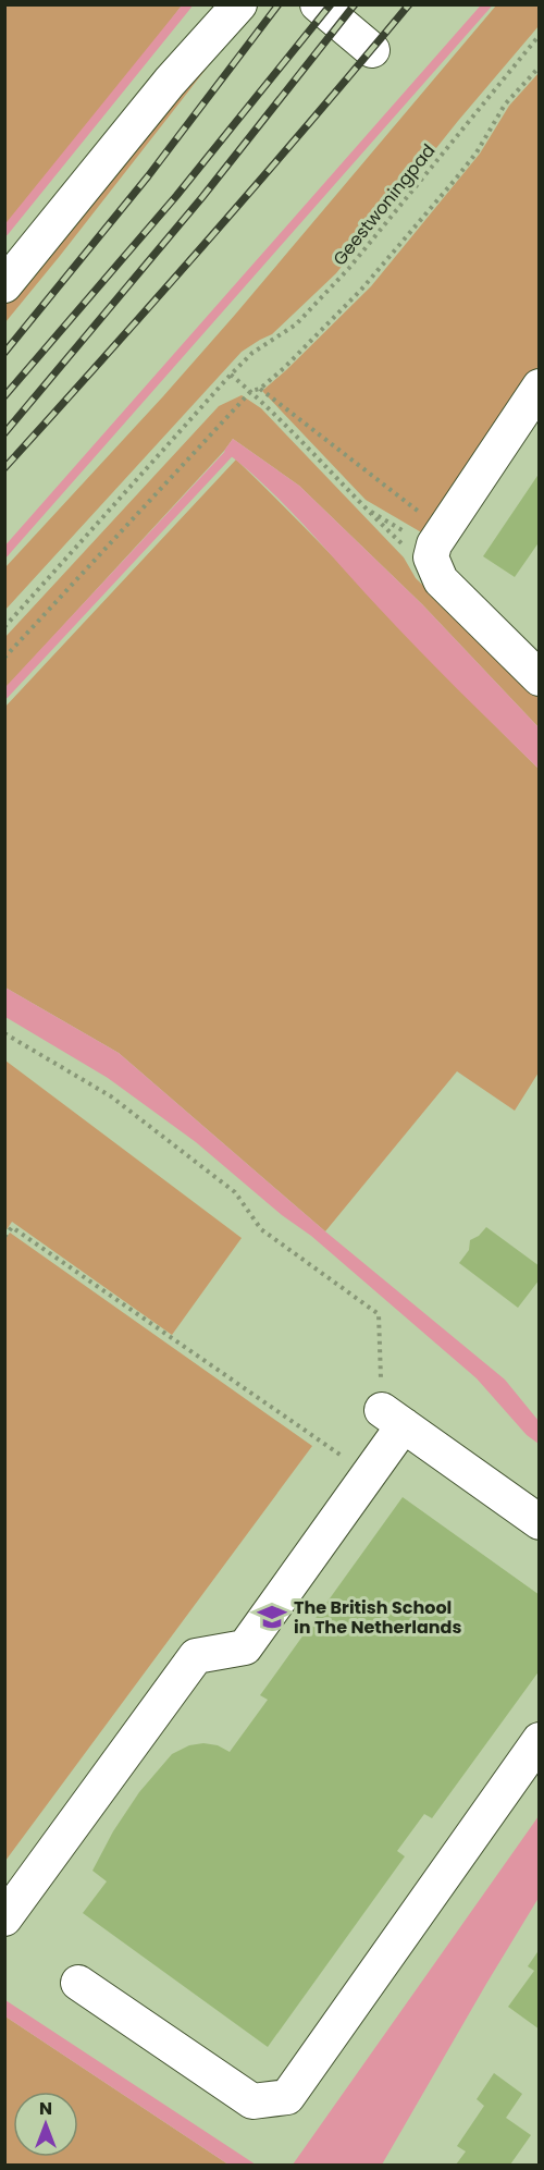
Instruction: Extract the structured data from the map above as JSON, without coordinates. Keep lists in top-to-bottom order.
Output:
{
  "streets": {
    "path": ["Geestwoningpad"]
  },
  "places": {
    "school or university": ["The British School in The Netherlands"]
  },
  "north": "top"
}
